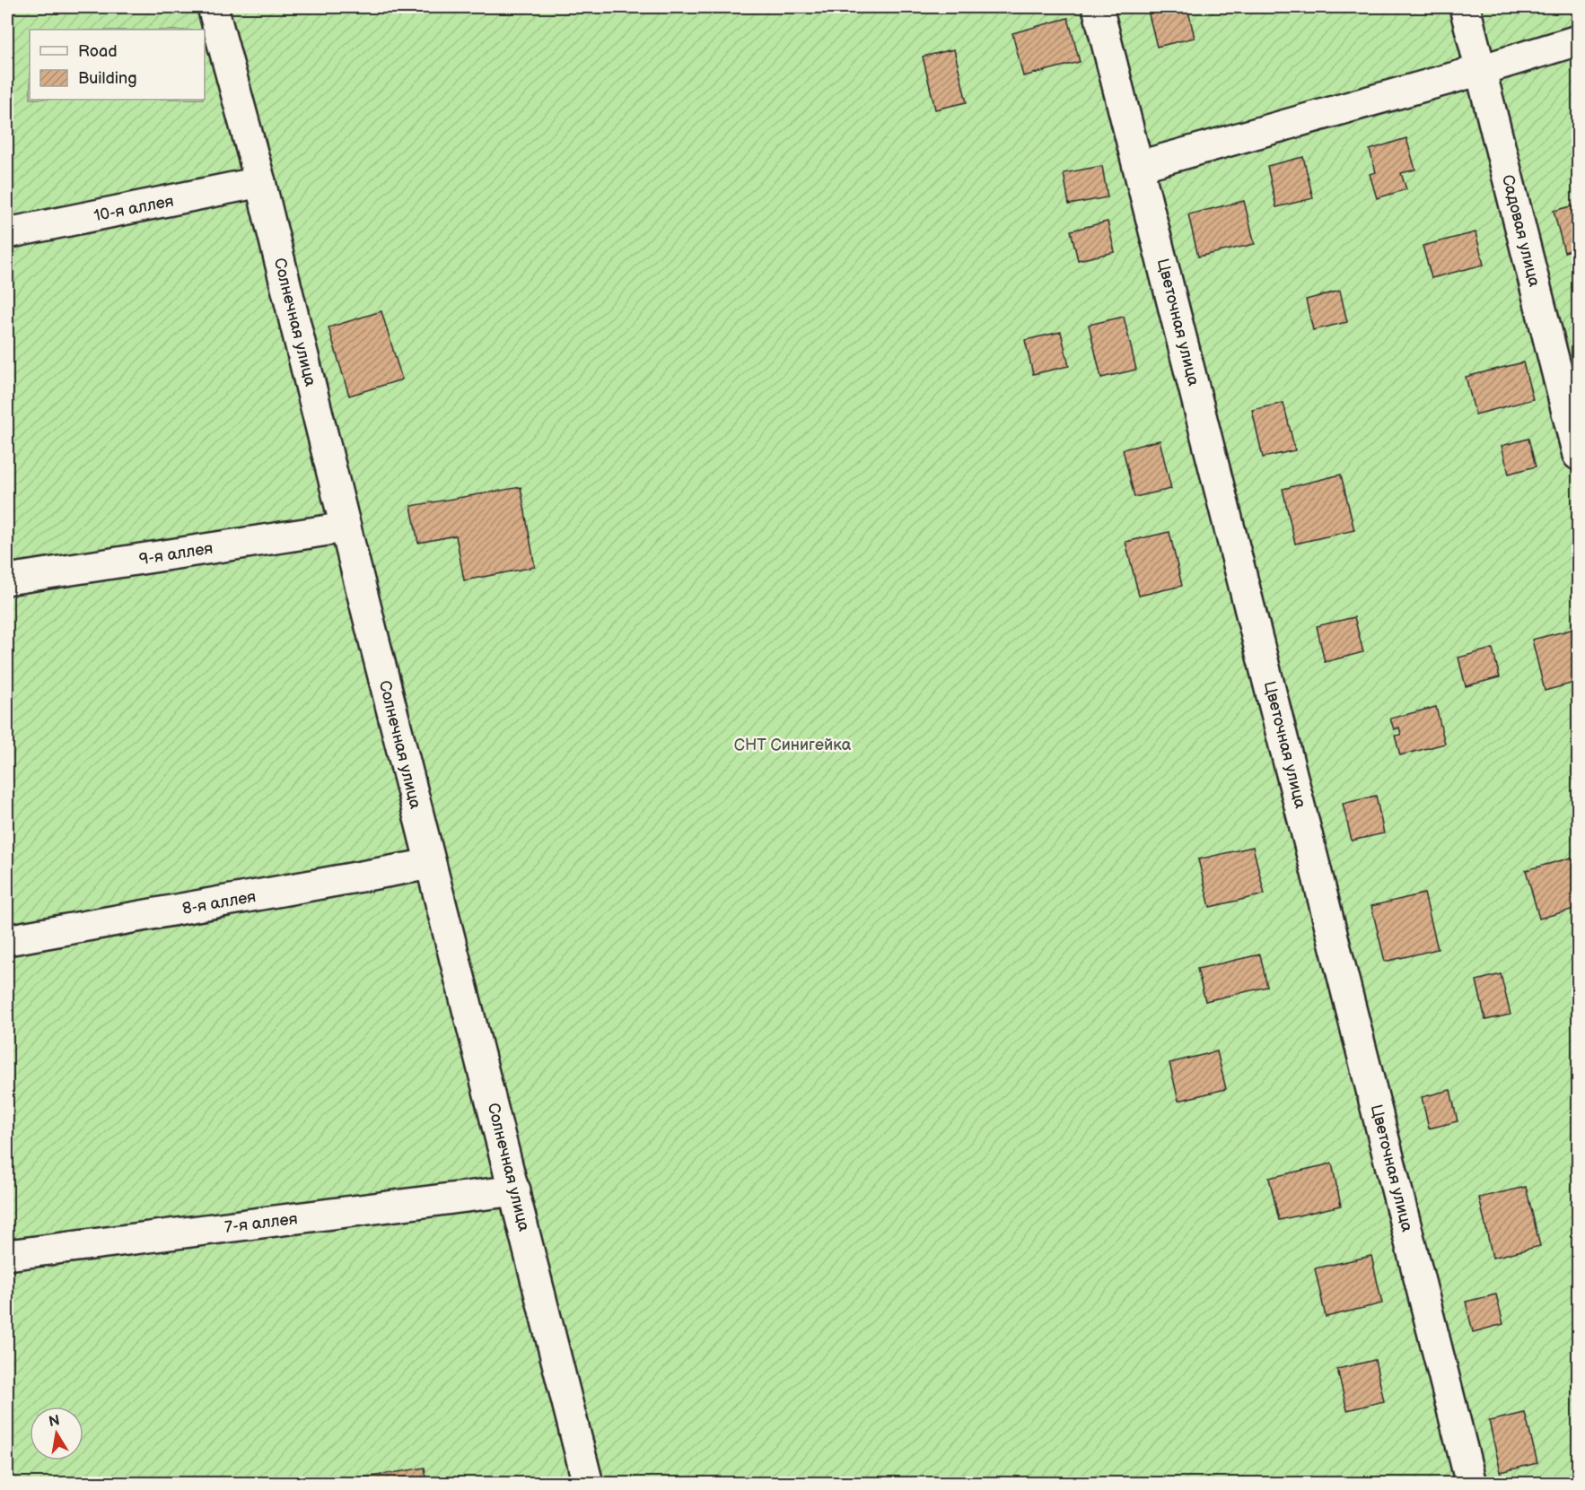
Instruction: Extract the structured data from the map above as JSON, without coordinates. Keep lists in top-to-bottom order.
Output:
{
  "streets": {
    "street": [
      "10-я аллея",
      "Садовая улица",
      "Солнечная улица",
      "Цветочная улица",
      "9-я аллея",
      "8-я аллея",
      "7-я аллея"
    ]
  },
  "crossings": [
    ["10-я аллея", "Солнечная улица"],
    ["Солнечная улица", "9-я аллея"],
    ["Солнечная улица", "8-я аллея"],
    ["Солнечная улица", "7-я аллея"]
  ],
  "parks": ["СНТ Синигейка"],
  "legend": ["Road", "Building"],
  "north": "top"
}
